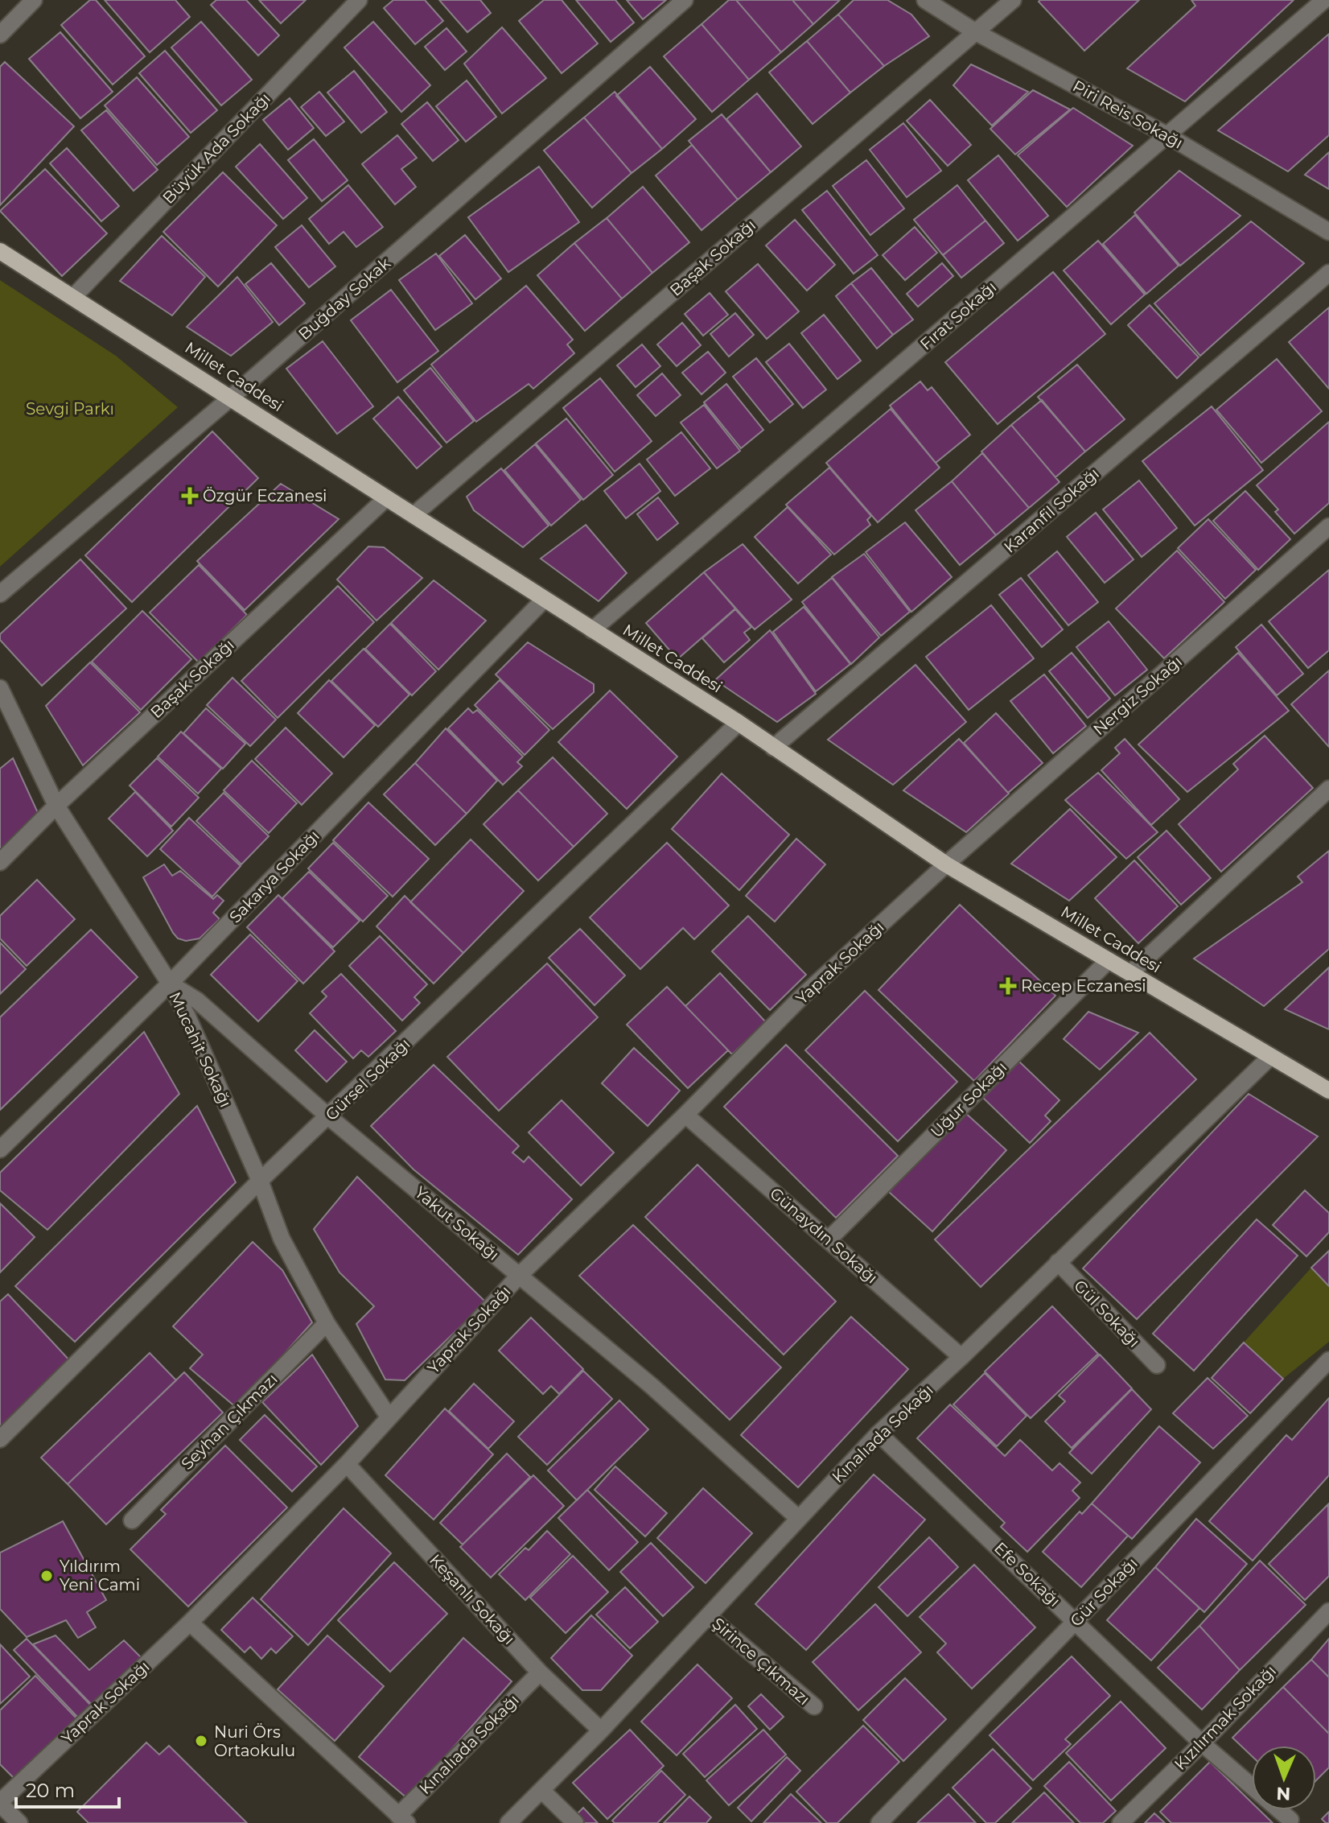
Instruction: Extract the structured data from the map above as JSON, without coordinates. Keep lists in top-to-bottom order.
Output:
{
  "streets": {
    "main road": ["Millet Caddesi"],
    "street": [
      "Piri Reis Sokağı",
      "Büyük Ada Sokağı",
      "Başak Sokağı",
      "Buğday Sokak",
      "Fırat Sokağı",
      "Karanfil Sokağı",
      "Nergiz Sokağı",
      "Sakarya Sokağı",
      "Yaprak Sokağı",
      "Mucahit Sokağı",
      "Gürsel Sokağı",
      "Uğur Sokağı",
      "Yakut Sokağı",
      "Günaydın Sokağı",
      "Gül Sokağı",
      "Seyhan Çıkmazı",
      "Kınalıada Sokağı",
      "Efe Sokağı",
      "Gür Sokağı",
      "Keşanlı Sokağı",
      "Şirince Çıkmazı",
      "Kızılırmak Sokağı"
    ]
  },
  "crossings": [
    ["Piri Reis Sokağı", "Başak Sokağı"],
    ["Piri Reis Sokağı", "Fırat Sokağı"],
    ["Büyük Ada Sokağı", "Millet Caddesi"],
    ["Başak Sokağı", "Millet Caddesi"],
    ["Başak Sokağı", "Mucahit Sokağı"],
    ["Buğday Sokak", "Millet Caddesi"],
    ["Fırat Sokağı", "Millet Caddesi"],
    ["Millet Caddesi", "Karanfil Sokağı"],
    ["Millet Caddesi", "Nergiz Sokağı"],
    ["Millet Caddesi", "Sakarya Sokağı"],
    ["Millet Caddesi", "Yaprak Sokağı"],
    ["Millet Caddesi", "Gürsel Sokağı"],
    ["Millet Caddesi", "Uğur Sokağı"],
    ["Millet Caddesi", "Kınalıada Sokağı"],
    ["Nergiz Sokağı", "Yaprak Sokağı"],
    ["Sakarya Sokağı", "Mucahit Sokağı"],
    ["Sakarya Sokağı", "Yakut Sokağı"],
    ["Yaprak Sokağı", "Mucahit Sokağı"],
    ["Yaprak Sokağı", "Yakut Sokağı"],
    ["Yaprak Sokağı", "Günaydın Sokağı"],
    ["Yaprak Sokağı", "Keşanlı Sokağı"],
    ["Mucahit Sokağı", "Gürsel Sokağı"],
    ["Mucahit Sokağı", "Yakut Sokağı"],
    ["Mucahit Sokağı", "Seyhan Çıkmazı"],
    ["Gürsel Sokağı", "Yakut Sokağı"],
    ["Uğur Sokağı", "Günaydın Sokağı"],
    ["Yakut Sokağı", "Kınalıada Sokağı"],
    ["Günaydın Sokağı", "Kınalıada Sokağı"],
    ["Gül Sokağı", "Kınalıada Sokağı"],
    ["Kınalıada Sokağı", "Efe Sokağı"],
    ["Kınalıada Sokağı", "Keşanlı Sokağı"],
    ["Kınalıada Sokağı", "Şirince Çıkmazı"],
    ["Efe Sokağı", "Gür Sokağı"],
    ["Efe Sokağı", "Kızılırmak Sokağı"]
  ],
  "parks": ["Sevgi Parkı"],
  "places": {
    "health": ["Özgür Eczanesi", "Recep Eczanesi"],
    "other": ["Yıldırım Yeni Cami", "Nuri Örs Ortaokulu"]
  },
  "scale_bar": "20 m",
  "north": "bottom"
}
